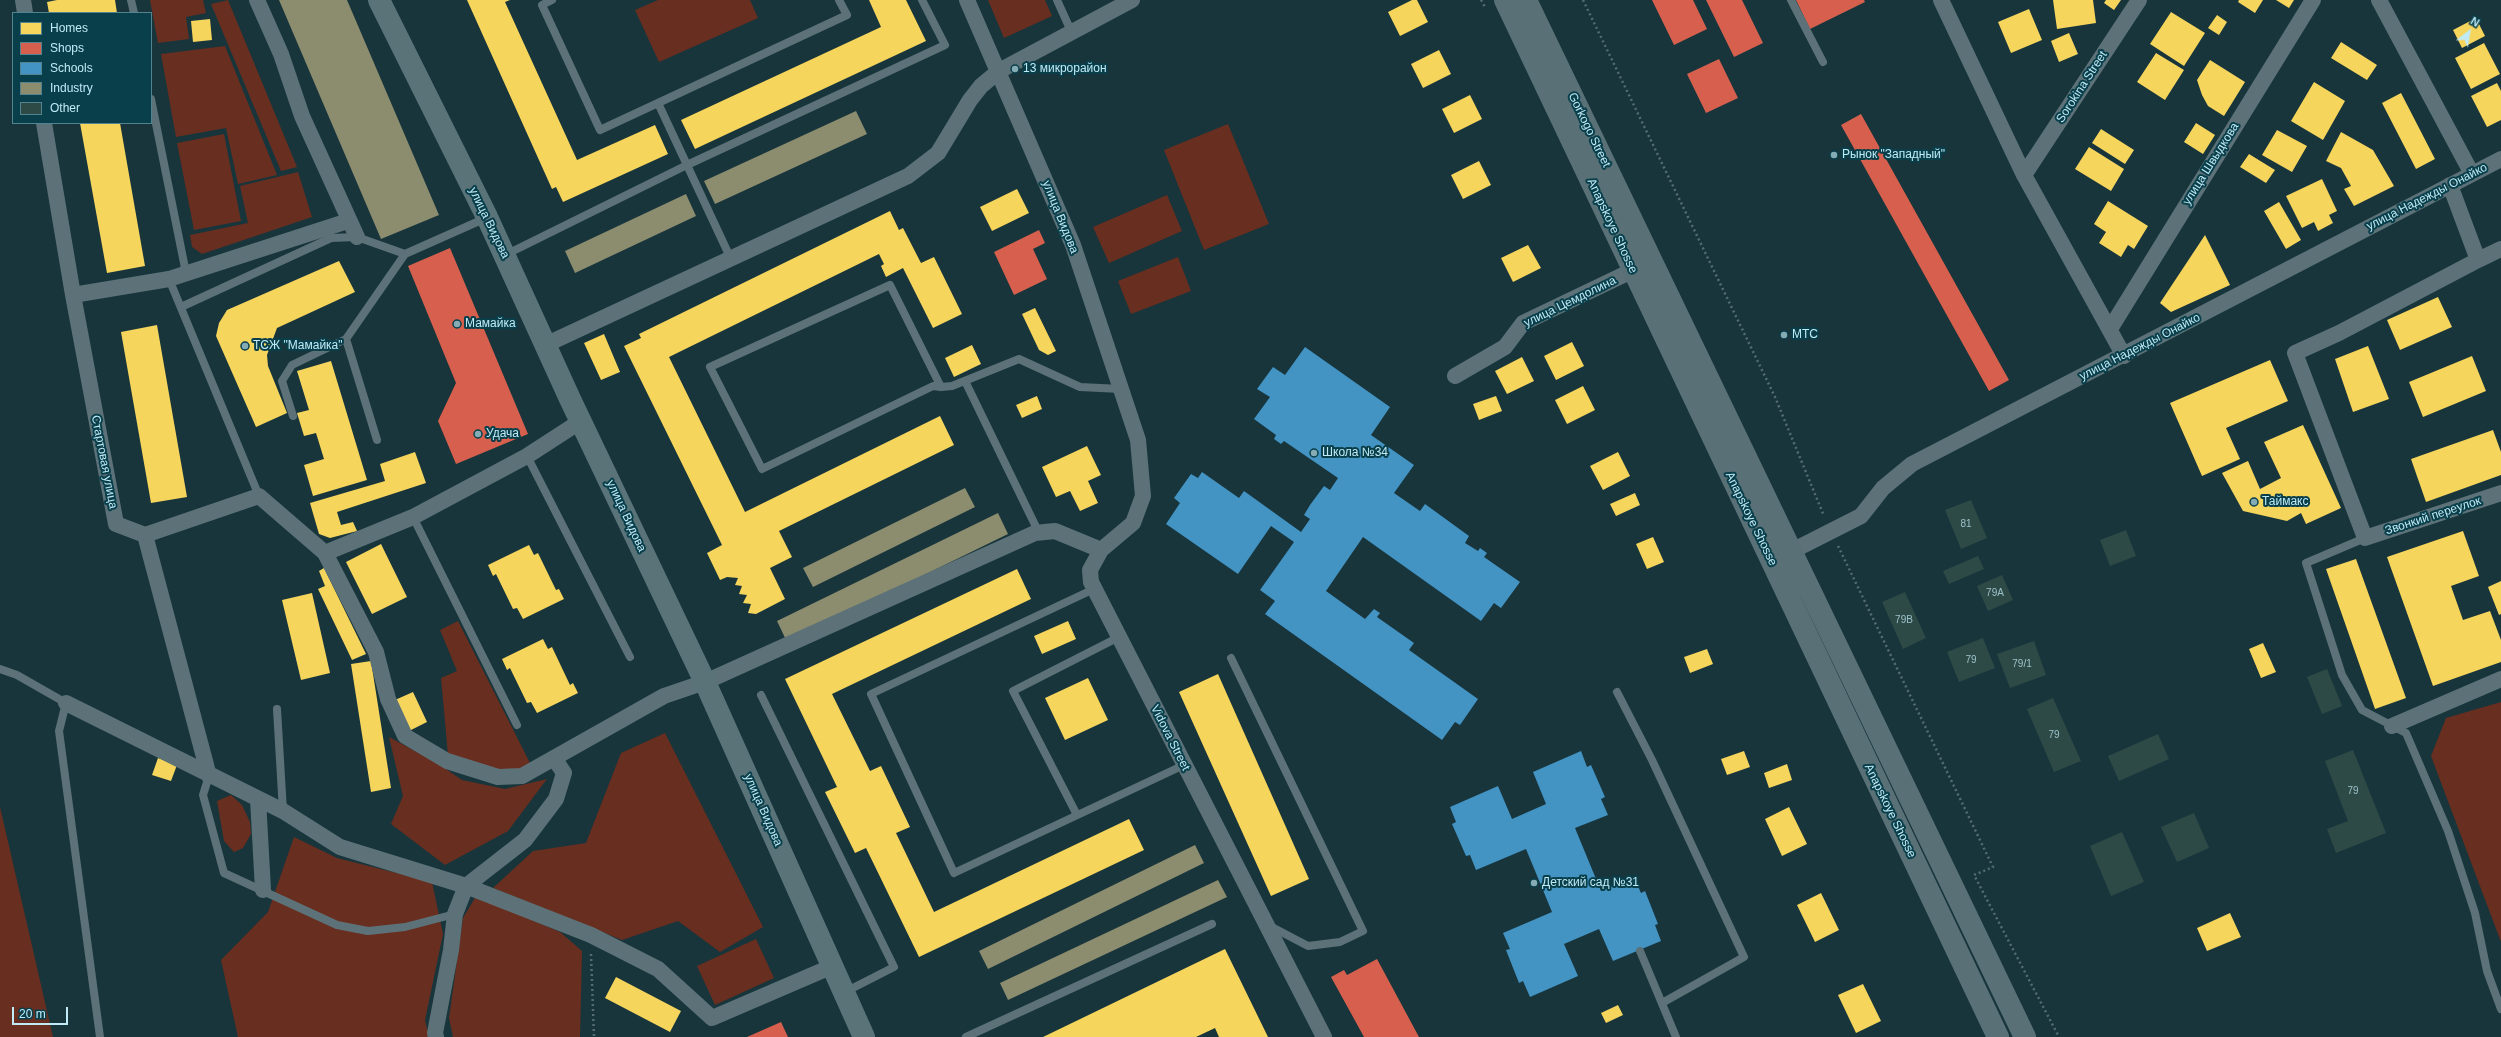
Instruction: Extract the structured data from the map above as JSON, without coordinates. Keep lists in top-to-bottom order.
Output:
{
  "streets": {
    "highway": ["Gorkogo Street", "Anapskoye Shosse"],
    "street": [
      "Sorokina Street",
      "улица Швыдкова",
      "улица Надежды Онайко",
      "улица Видова",
      "улица Цемдолина",
      "Стартовая улица",
      "Звонкий переулок",
      "Vidova Street"
    ]
  },
  "crossings": [
    ["Gorkogo Street", "Anapskoye Shosse"],
    ["Gorkogo Street", "улица Цемдолина"],
    ["улица Надежды Онайко", "Anapskoye Shosse"],
    ["улица Видова", "Vidova Street"],
    ["Anapskoye Shosse", "улица Цемдолина"]
  ],
  "places": [
    "13 микрорайон",
    "Рынок \"Западный\"",
    "Мамайка",
    "МТС",
    "ТСЖ \"Мамайка\"",
    "Удача",
    "Школа №34",
    "Таймакс",
    "Детский сад №31"
  ],
  "house_numbers": [
    "81",
    "79А",
    "79В",
    "79",
    "79/1",
    "79",
    "79"
  ],
  "legend": [
    "Homes",
    "Shops",
    "Schools",
    "Industry",
    "Other"
  ],
  "scale_bar": "20 m",
  "north": "top right"
}
